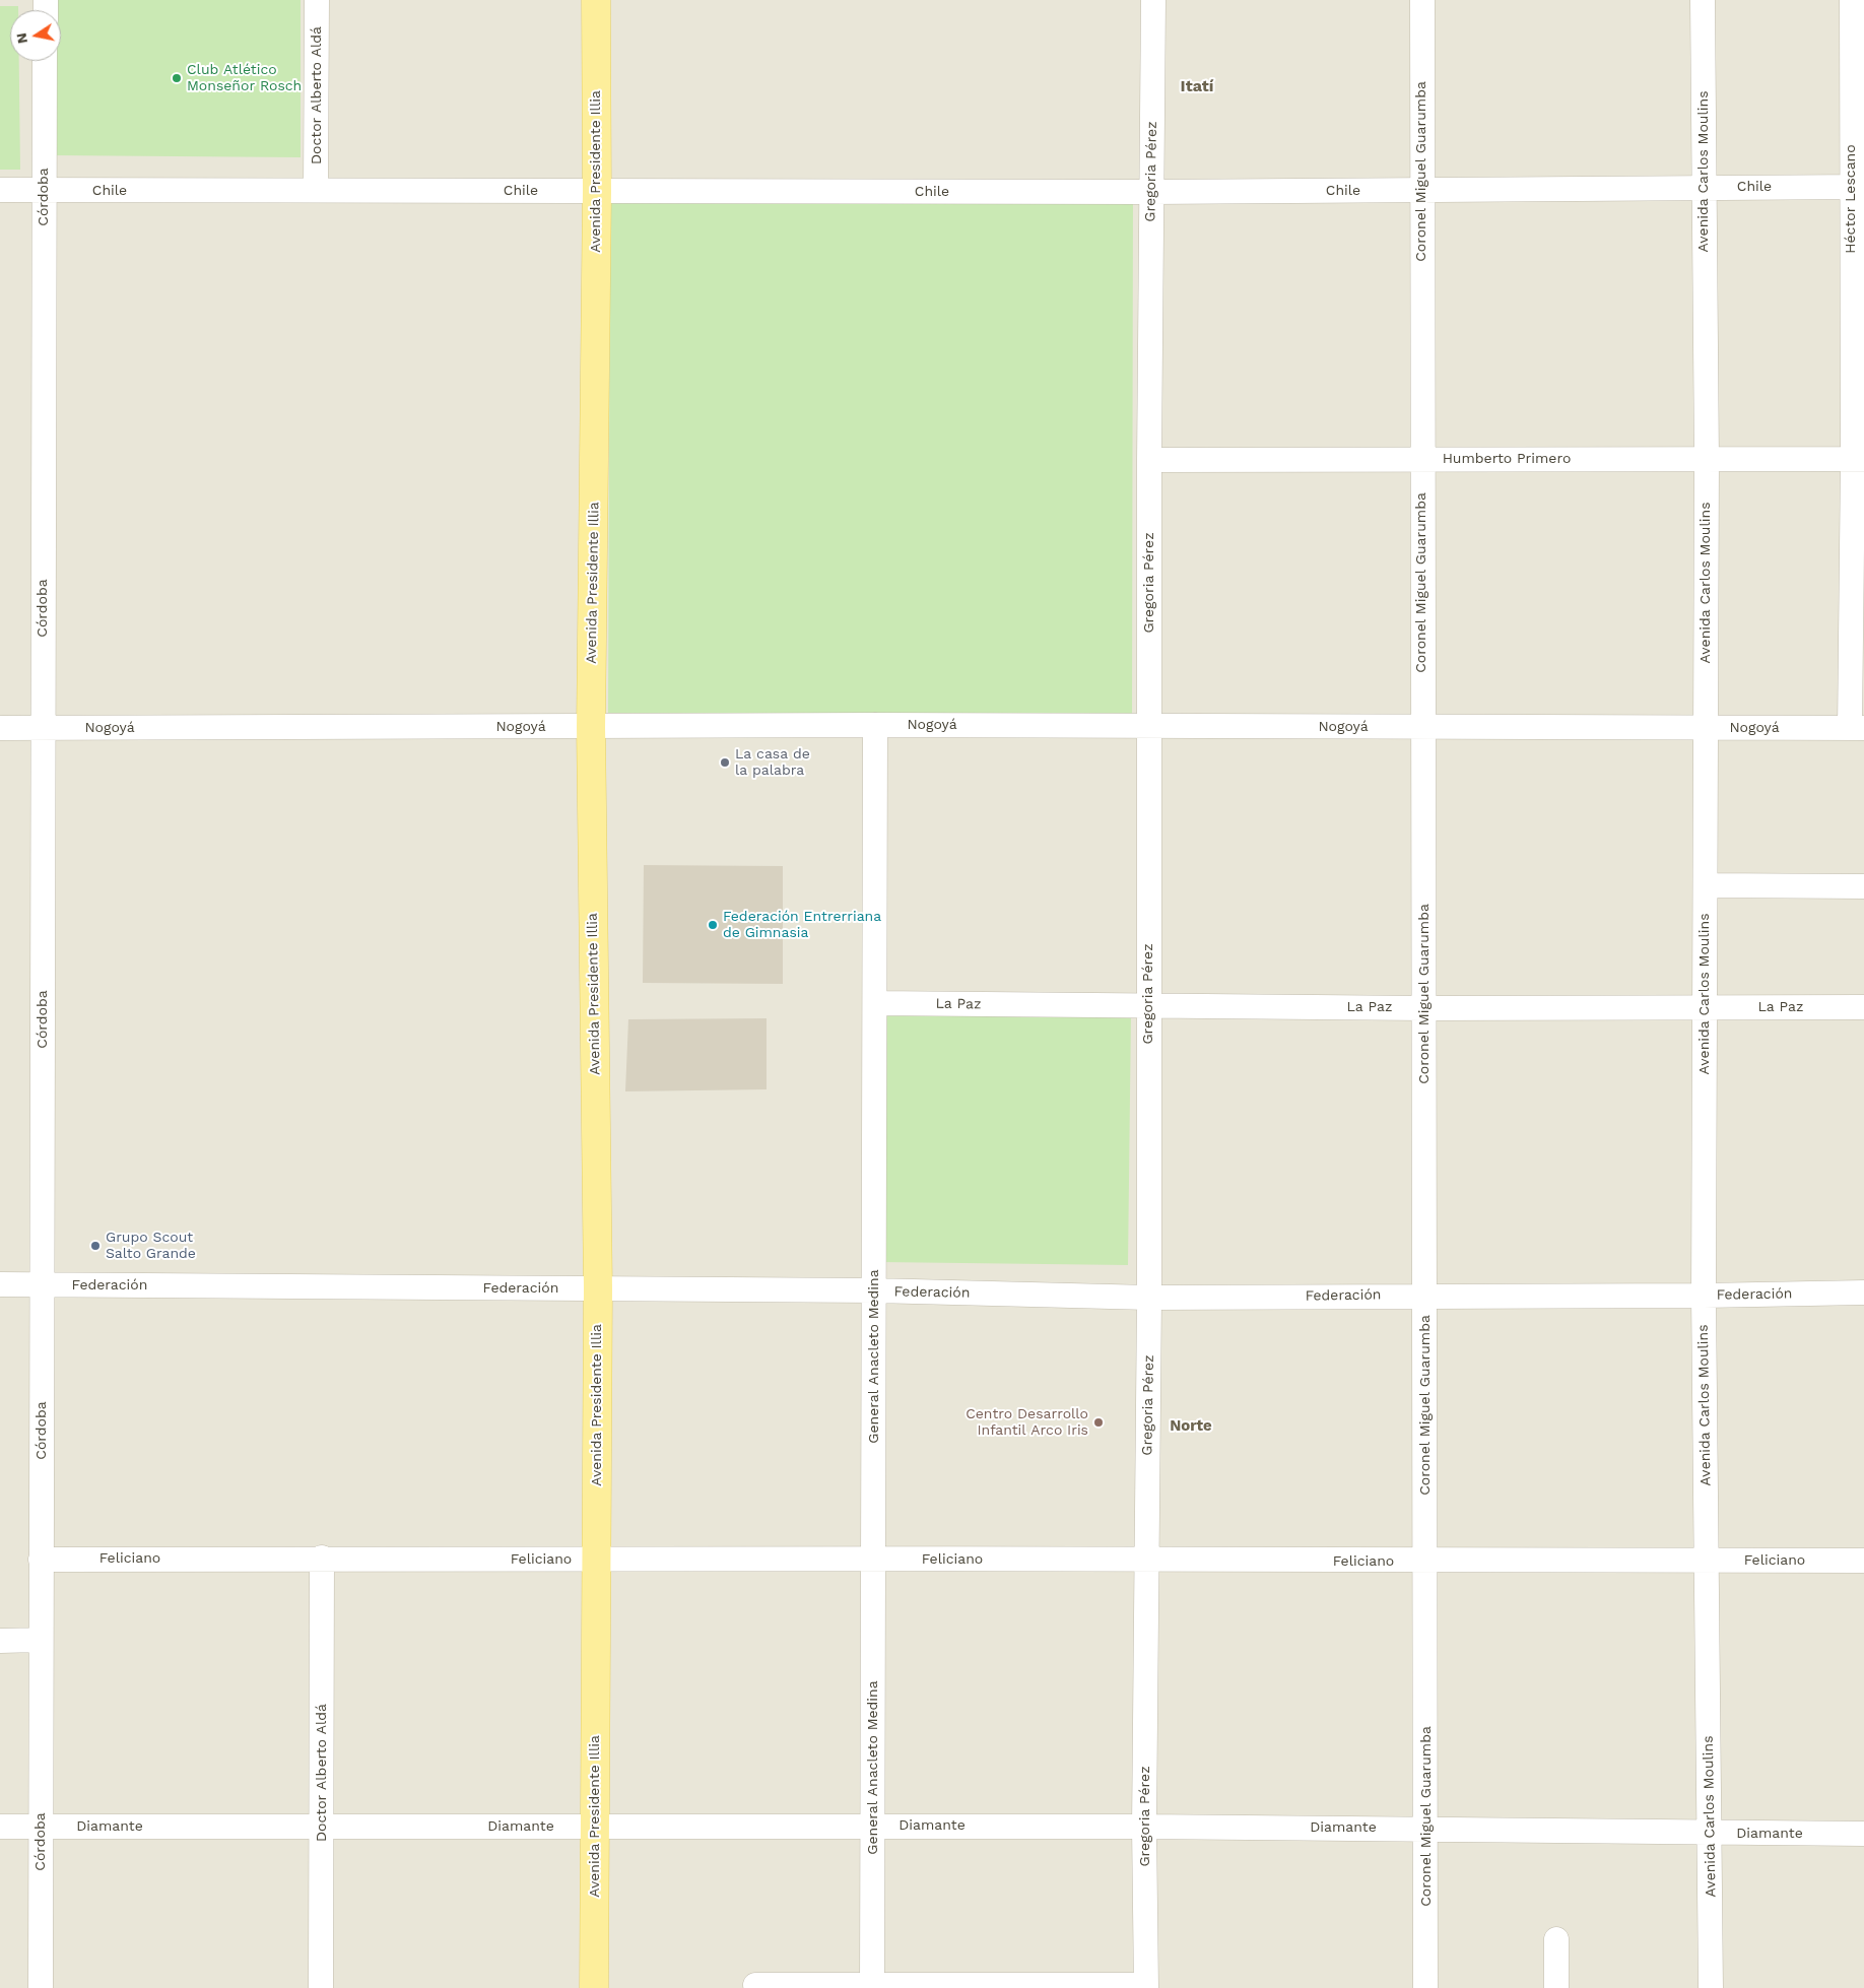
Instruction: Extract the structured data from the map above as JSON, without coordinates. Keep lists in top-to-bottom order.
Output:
{
  "streets": {
    "main road": ["Avenida Presidente Illia"],
    "street": [
      "Doctor Alberto Aldá",
      "Gregoria Pérez",
      "Coronel Miguel Guarumba",
      "Avenida Carlos Moulins",
      "Chile",
      "Córdoba",
      "Héctor Lescano",
      "Humberto Primero",
      "Nogoyá",
      "La Paz",
      "Federación",
      "General Anacleto Medina",
      "Feliciano",
      "Diamante"
    ]
  },
  "crossings": [
    ["Doctor Alberto Aldá", "Chile"],
    ["Doctor Alberto Aldá", "Feliciano"],
    ["Doctor Alberto Aldá", "Diamante"],
    ["Avenida Presidente Illia", "Chile"],
    ["Avenida Presidente Illia", "Nogoyá"],
    ["Avenida Presidente Illia", "Federación"],
    ["Avenida Presidente Illia", "Feliciano"],
    ["Avenida Presidente Illia", "Diamante"],
    ["Gregoria Pérez", "Chile"],
    ["Gregoria Pérez", "Humberto Primero"],
    ["Gregoria Pérez", "Nogoyá"],
    ["Gregoria Pérez", "La Paz"],
    ["Gregoria Pérez", "Federación"],
    ["Gregoria Pérez", "Feliciano"],
    ["Gregoria Pérez", "Diamante"],
    ["Coronel Miguel Guarumba", "Chile"],
    ["Coronel Miguel Guarumba", "Humberto Primero"],
    ["Coronel Miguel Guarumba", "Nogoyá"],
    ["Coronel Miguel Guarumba", "La Paz"],
    ["Coronel Miguel Guarumba", "Federación"],
    ["Coronel Miguel Guarumba", "Feliciano"],
    ["Coronel Miguel Guarumba", "Diamante"],
    ["Avenida Carlos Moulins", "Chile"],
    ["Avenida Carlos Moulins", "Humberto Primero"],
    ["Avenida Carlos Moulins", "Nogoyá"],
    ["Avenida Carlos Moulins", "La Paz"],
    ["Avenida Carlos Moulins", "Federación"],
    ["Avenida Carlos Moulins", "Feliciano"],
    ["Avenida Carlos Moulins", "Diamante"],
    ["Chile", "Córdoba"],
    ["Chile", "Héctor Lescano"],
    ["Córdoba", "Nogoyá"],
    ["Córdoba", "Federación"],
    ["Córdoba", "Feliciano"],
    ["Córdoba", "Diamante"],
    ["Héctor Lescano", "Humberto Primero"],
    ["Héctor Lescano", "Nogoyá"],
    ["Nogoyá", "General Anacleto Medina"],
    ["La Paz", "General Anacleto Medina"],
    ["Federación", "General Anacleto Medina"],
    ["General Anacleto Medina", "Feliciano"],
    ["General Anacleto Medina", "Diamante"]
  ],
  "districts": ["Itatí", "Norte"],
  "places": [
    "Club Atlético Monseñor Rosch",
    "La casa de la palabra",
    "Federación Entrerriana de Gimnasia",
    "Grupo Scout Salto Grande",
    "Centro Desarrollo Infantil Arco Iris"
  ],
  "north": "left"
}
